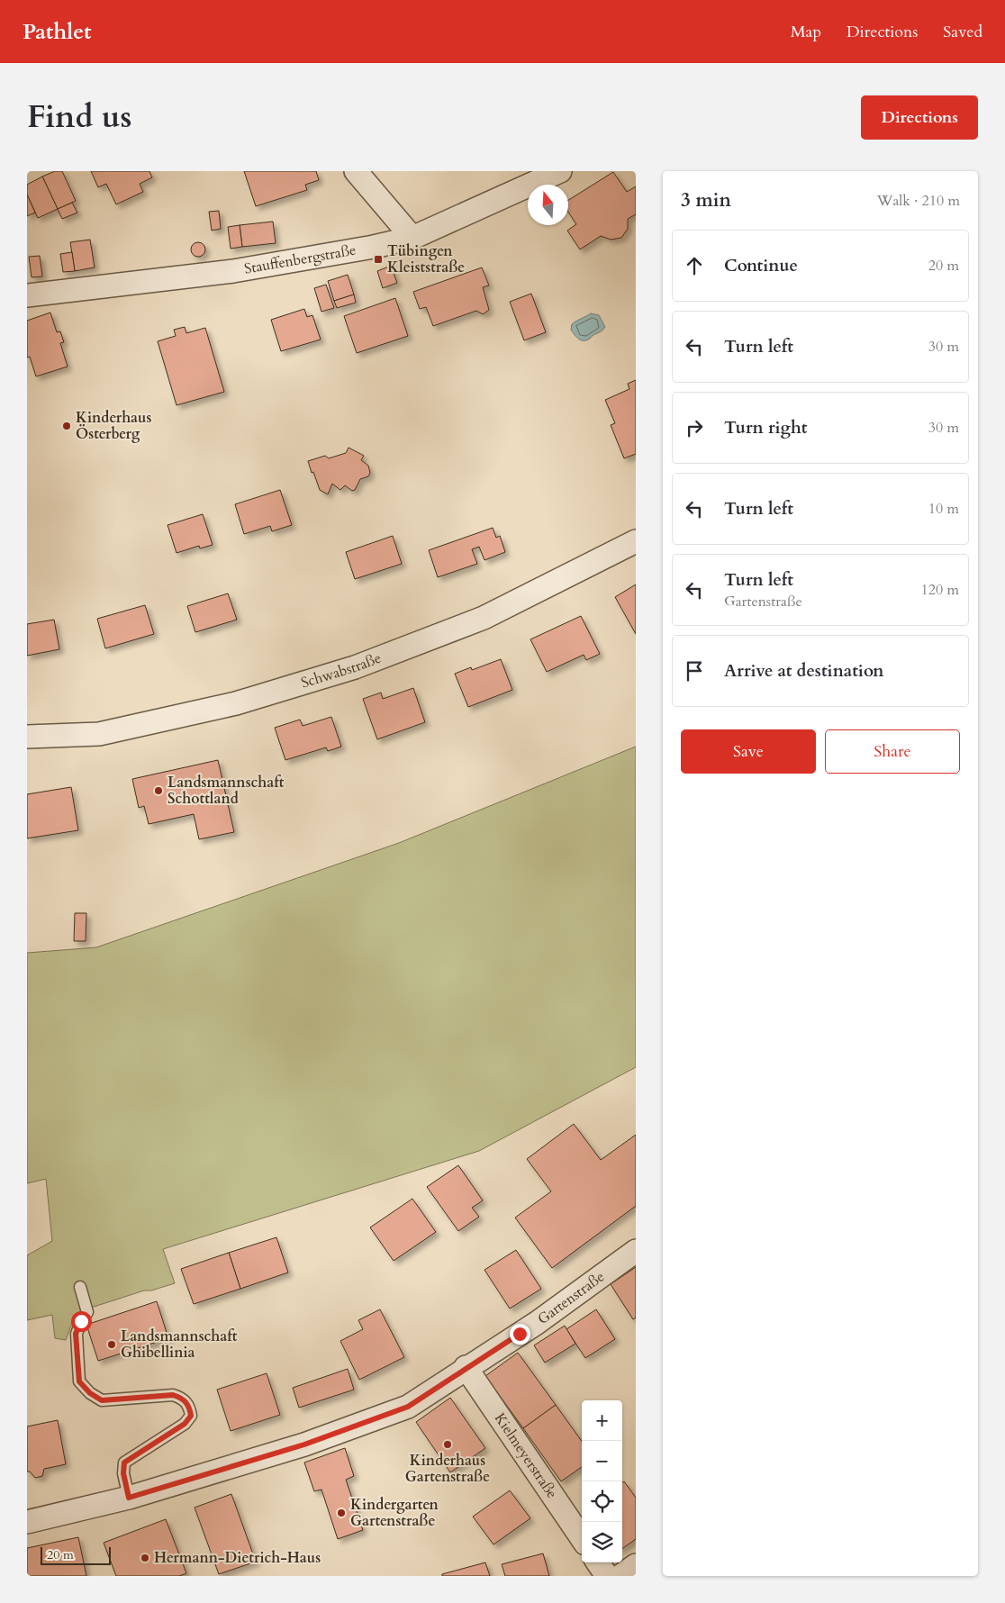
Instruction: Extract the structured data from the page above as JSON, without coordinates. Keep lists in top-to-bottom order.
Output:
{
  "streets": {
    "street": [
      "Stauffenbergstraße",
      "Schwabstraße",
      "Gartenstraße",
      "Kielmeyerstraße"
    ]
  },
  "crossings": [
    ["Gartenstraße", "Kielmeyerstraße"]
  ],
  "places": {
    "transit": ["Tübingen Kleiststraße"],
    "other": [
      "Kinderhaus Österberg",
      "Landsmannschaft Schottland",
      "Landsmannschaft Ghibellinia",
      "Kinderhaus Gartenstraße",
      "Kindergarten Gartenstraße",
      "Hermann-Dietrich-Haus"
    ]
  },
  "scale_bar": "20 m",
  "north": "top",
  "page": {
    "header": "Pathlet",
    "nav": ["Map", "Directions", "Saved"],
    "title": "Find us",
    "buttons": [
      "Directions",
      ["Save", "Share"]
    ],
    "heading": ["3 min", "Walk · 210 m"],
    "list": [
      ["Continue", "20 m"],
      ["Turn left", "30 m"],
      ["Turn right", "30 m"],
      ["Turn left", "10 m"],
      ["Turn left", "Gartenstraße", "120 m"],
      "Arrive at destination"
    ],
    "map_buttons": ["+", "−"],
    "scale": "20 m"
  }
}
